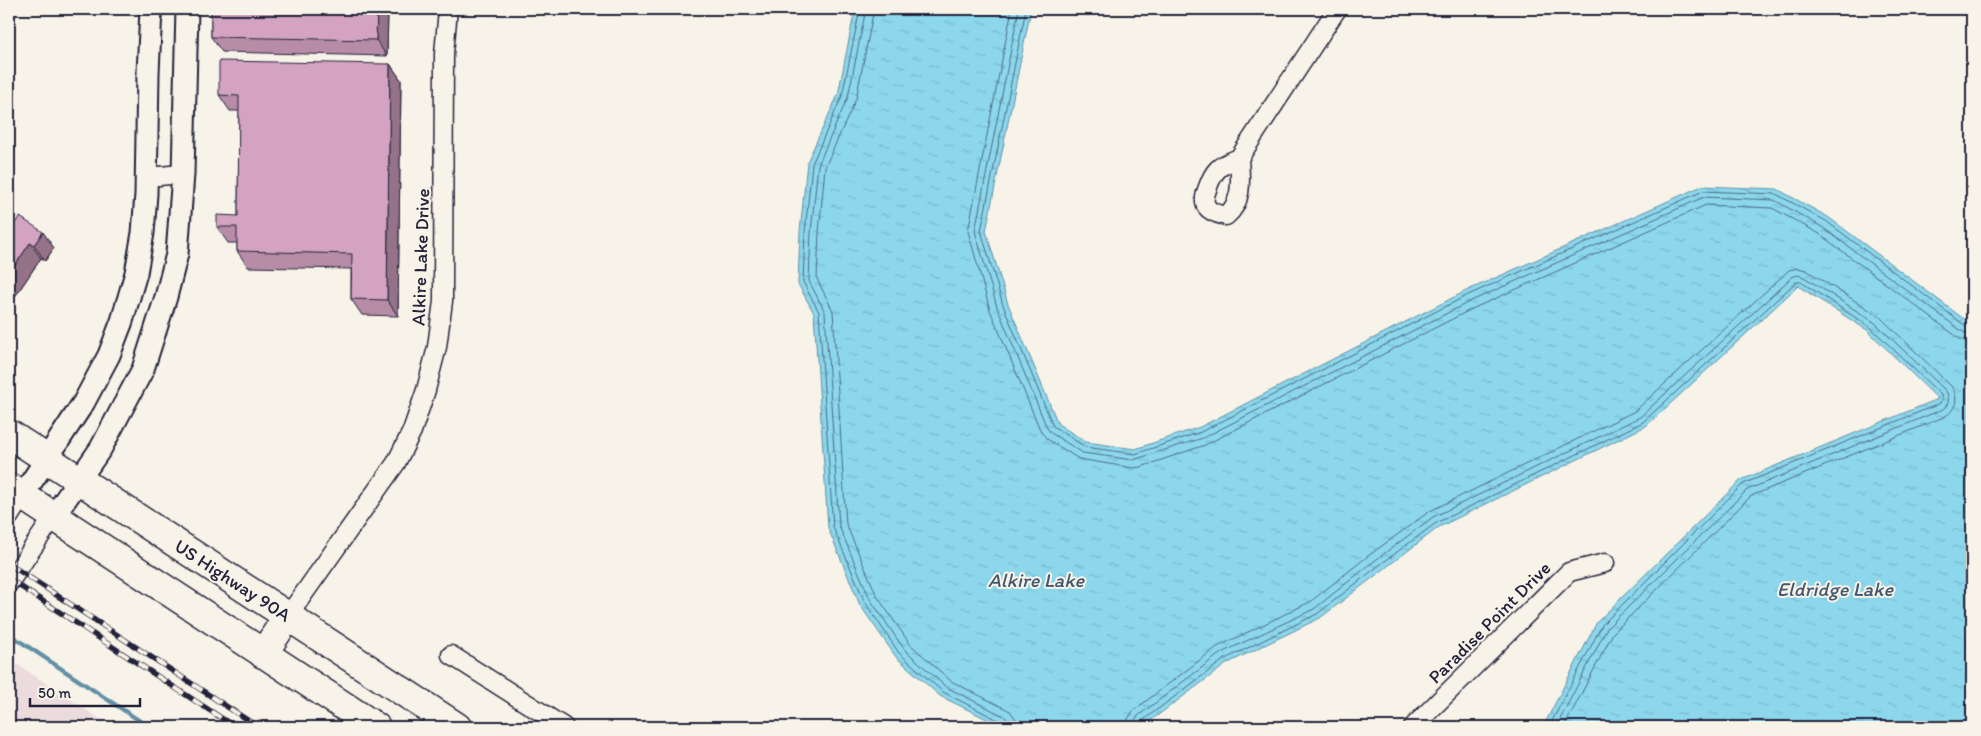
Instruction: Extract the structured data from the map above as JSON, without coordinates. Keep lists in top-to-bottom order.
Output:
{
  "streets": {
    "main road": ["US Highway 90A"],
    "street": ["Alkire Lake Drive", "Paradise Point Drive"]
  },
  "crossings": [
    ["Alkire Lake Drive", "US Highway 90A"]
  ],
  "water": ["Alkire Lake", "Eldridge Lake"],
  "scale_bar": "50 m"
}
